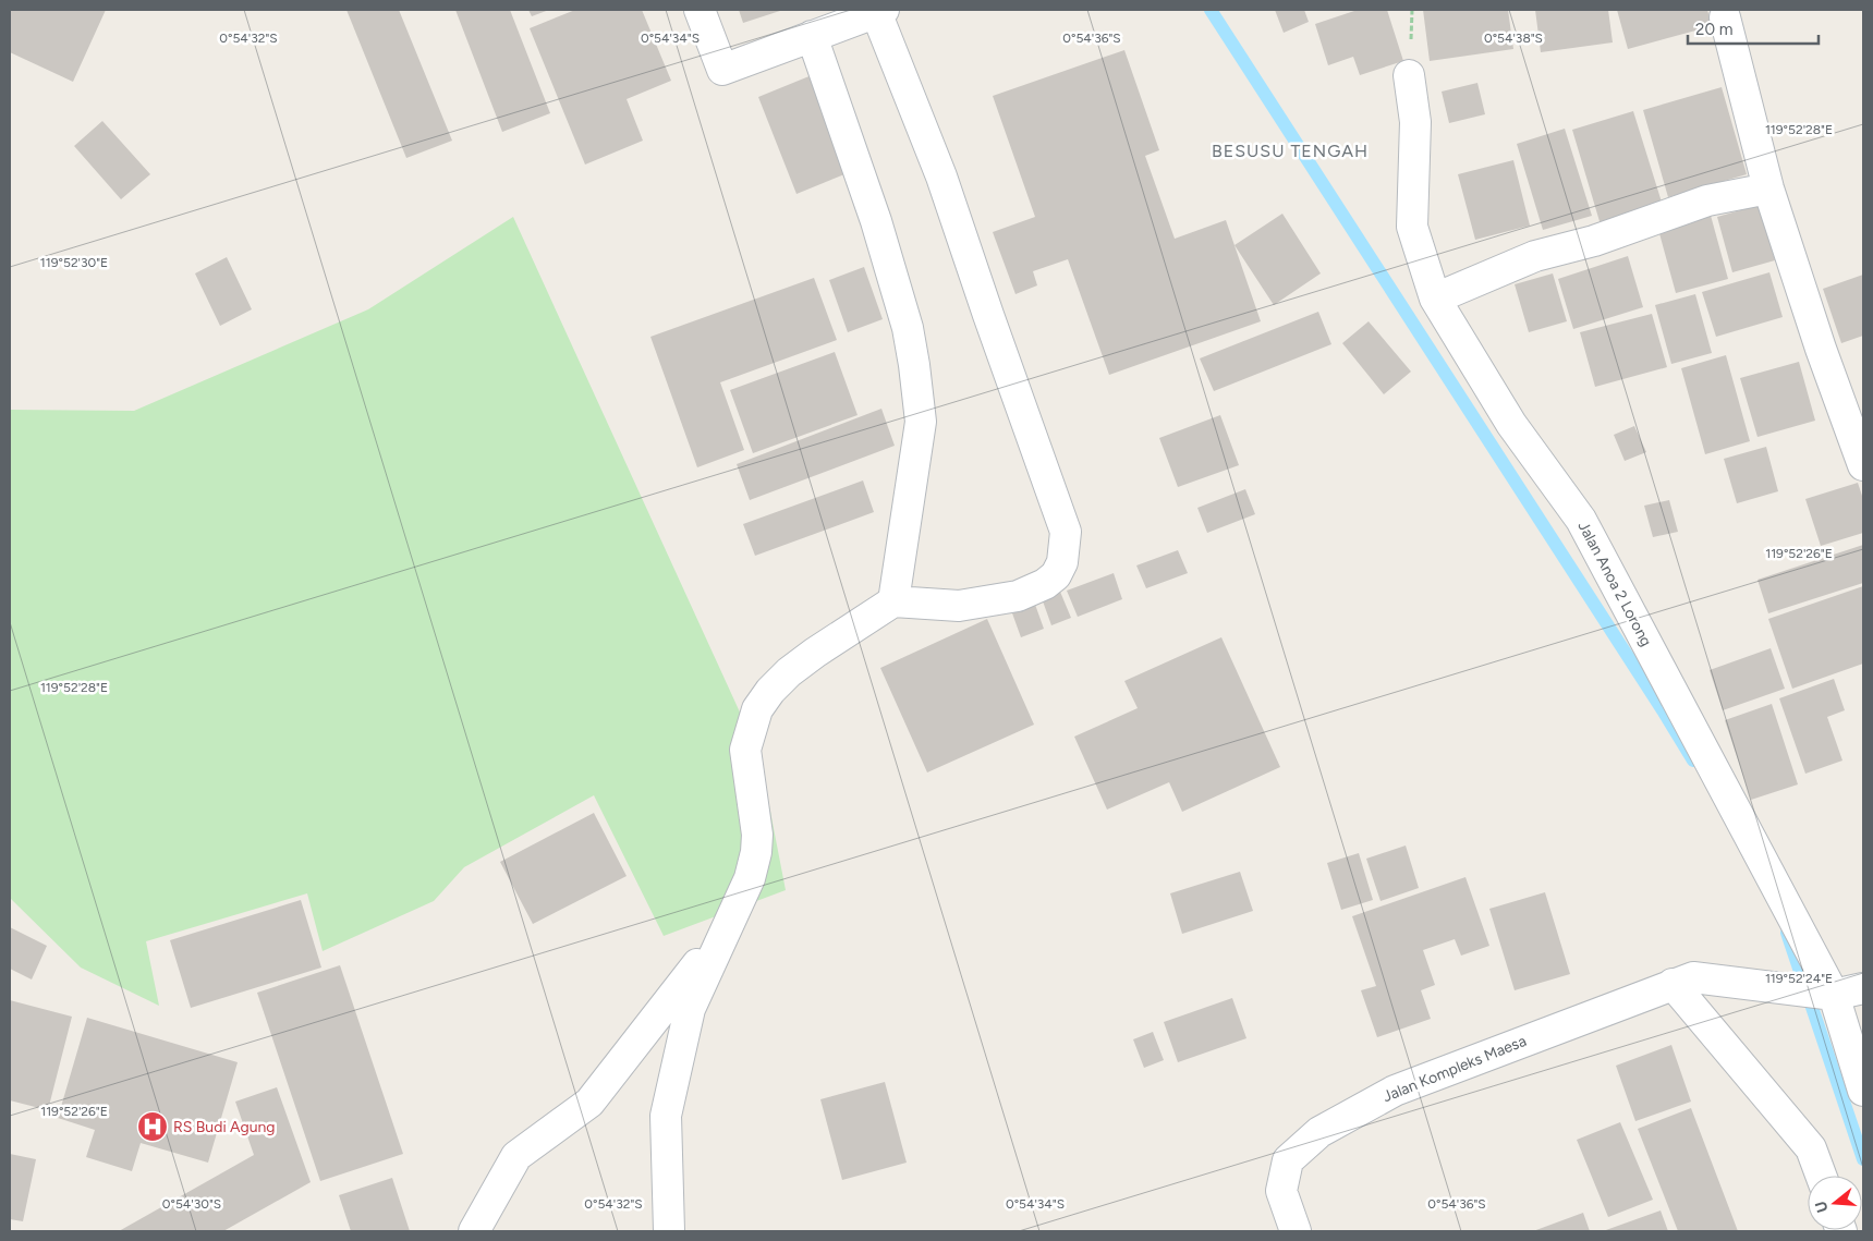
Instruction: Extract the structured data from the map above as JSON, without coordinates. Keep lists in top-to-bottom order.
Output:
{
  "streets": {
    "street": ["Jalan Anoa 2 Lorong", "Jalan Kompleks Maesa"]
  },
  "districts": ["BESUSU TENGAH"],
  "places": {
    "hospital": ["RS Budi Agung"]
  },
  "scale_bar": "20 m",
  "north": "left",
  "coordinates": [
    "0°54'32\"S",
    "0°54'34\"S",
    "0°54'36\"S",
    "0°54'38\"S",
    "119°52'28\"E",
    "119°52'30\"E",
    "119°52'26\"E",
    "119°52'24\"E",
    "0°54'30\"S"
  ]
}
